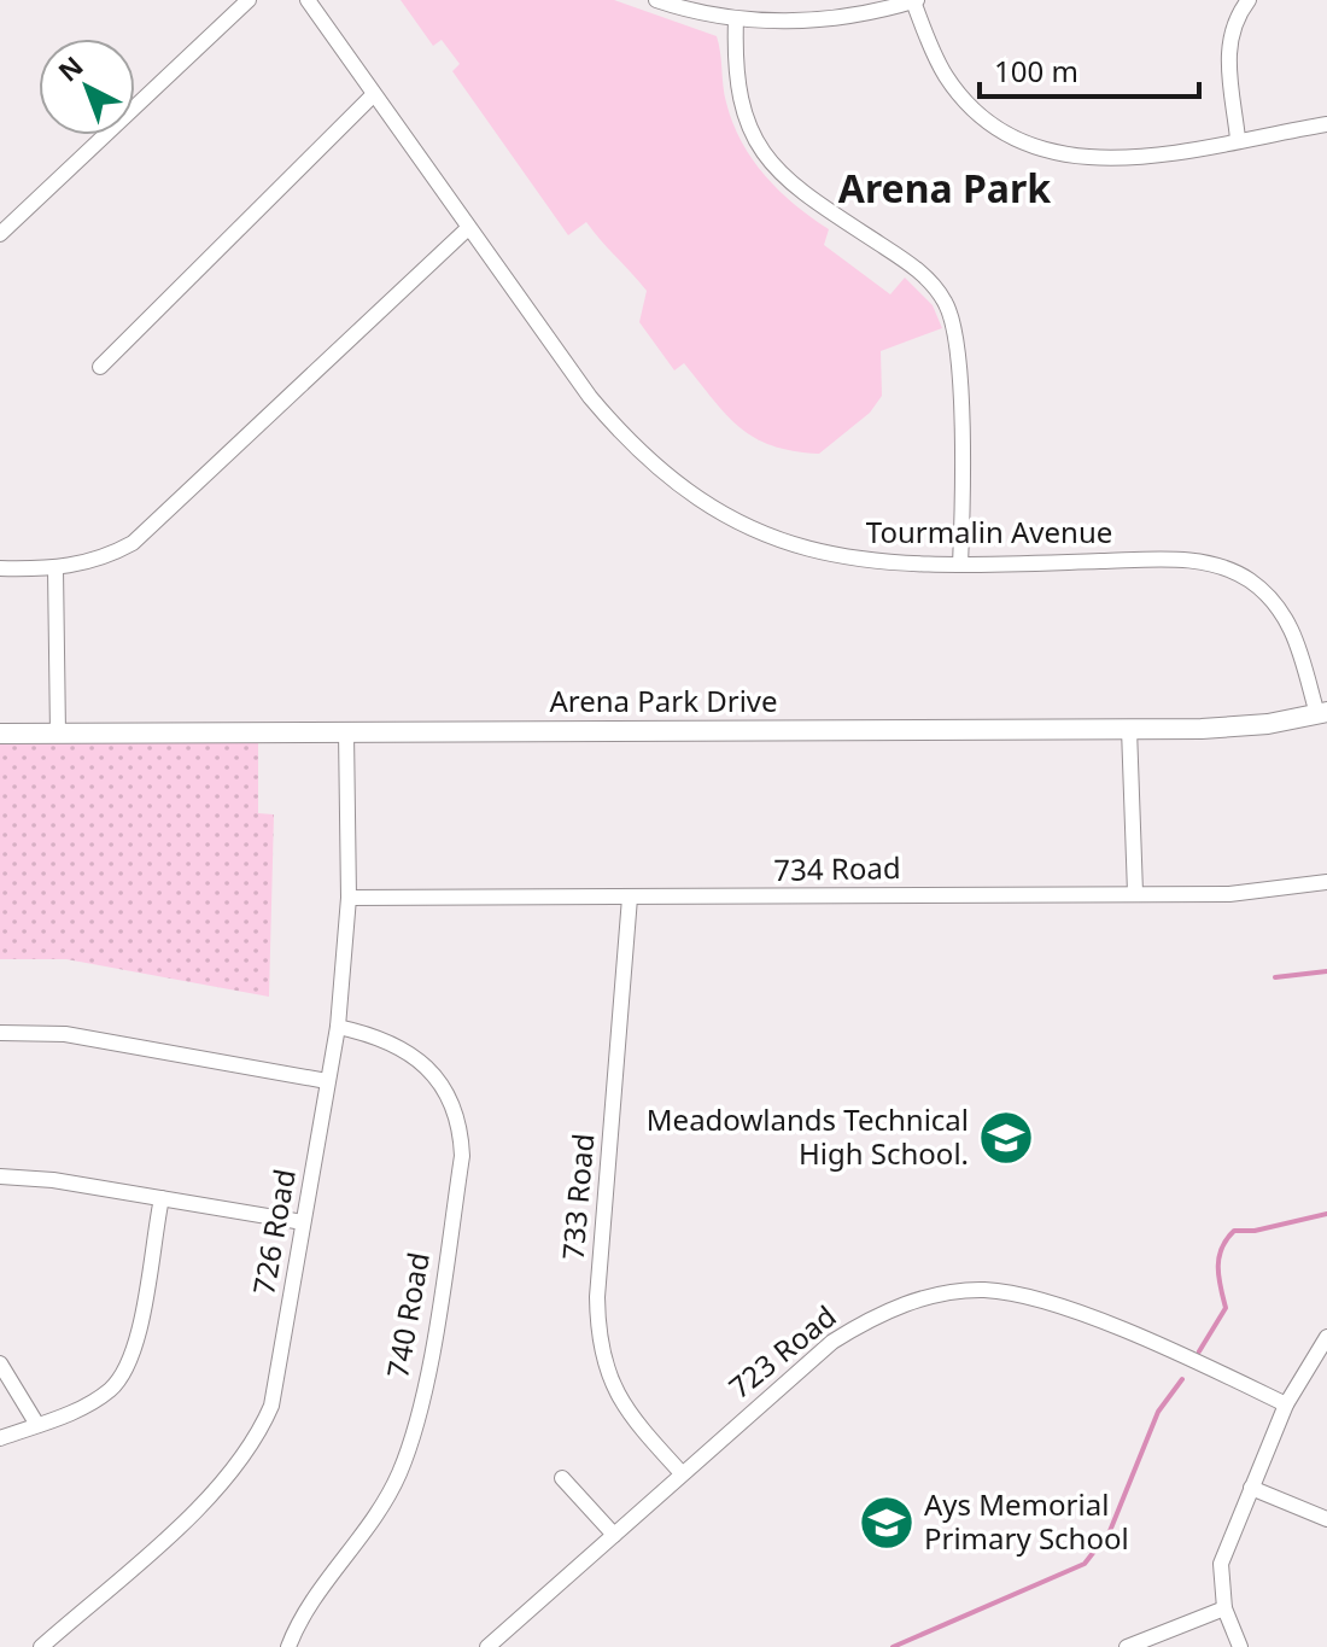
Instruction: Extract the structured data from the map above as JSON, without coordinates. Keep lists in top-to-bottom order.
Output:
{
  "streets": {
    "street": [
      "Tourmalin Avenue",
      "Arena Park Drive",
      "734 Road",
      "733 Road",
      "726 Road",
      "740 Road",
      "723 Road"
    ]
  },
  "crossings": [
    ["Tourmalin Avenue", "Arena Park Drive"],
    ["Arena Park Drive", "726 Road"],
    ["734 Road", "733 Road"],
    ["734 Road", "726 Road"],
    ["733 Road", "723 Road"],
    ["726 Road", "740 Road"]
  ],
  "districts": ["Arena Park"],
  "places": {
    "school or university": ["Meadowlands Technical High School.", "Ays Memorial Primary School"]
  },
  "scale_bar": "100 m",
  "north": "top left"
}
